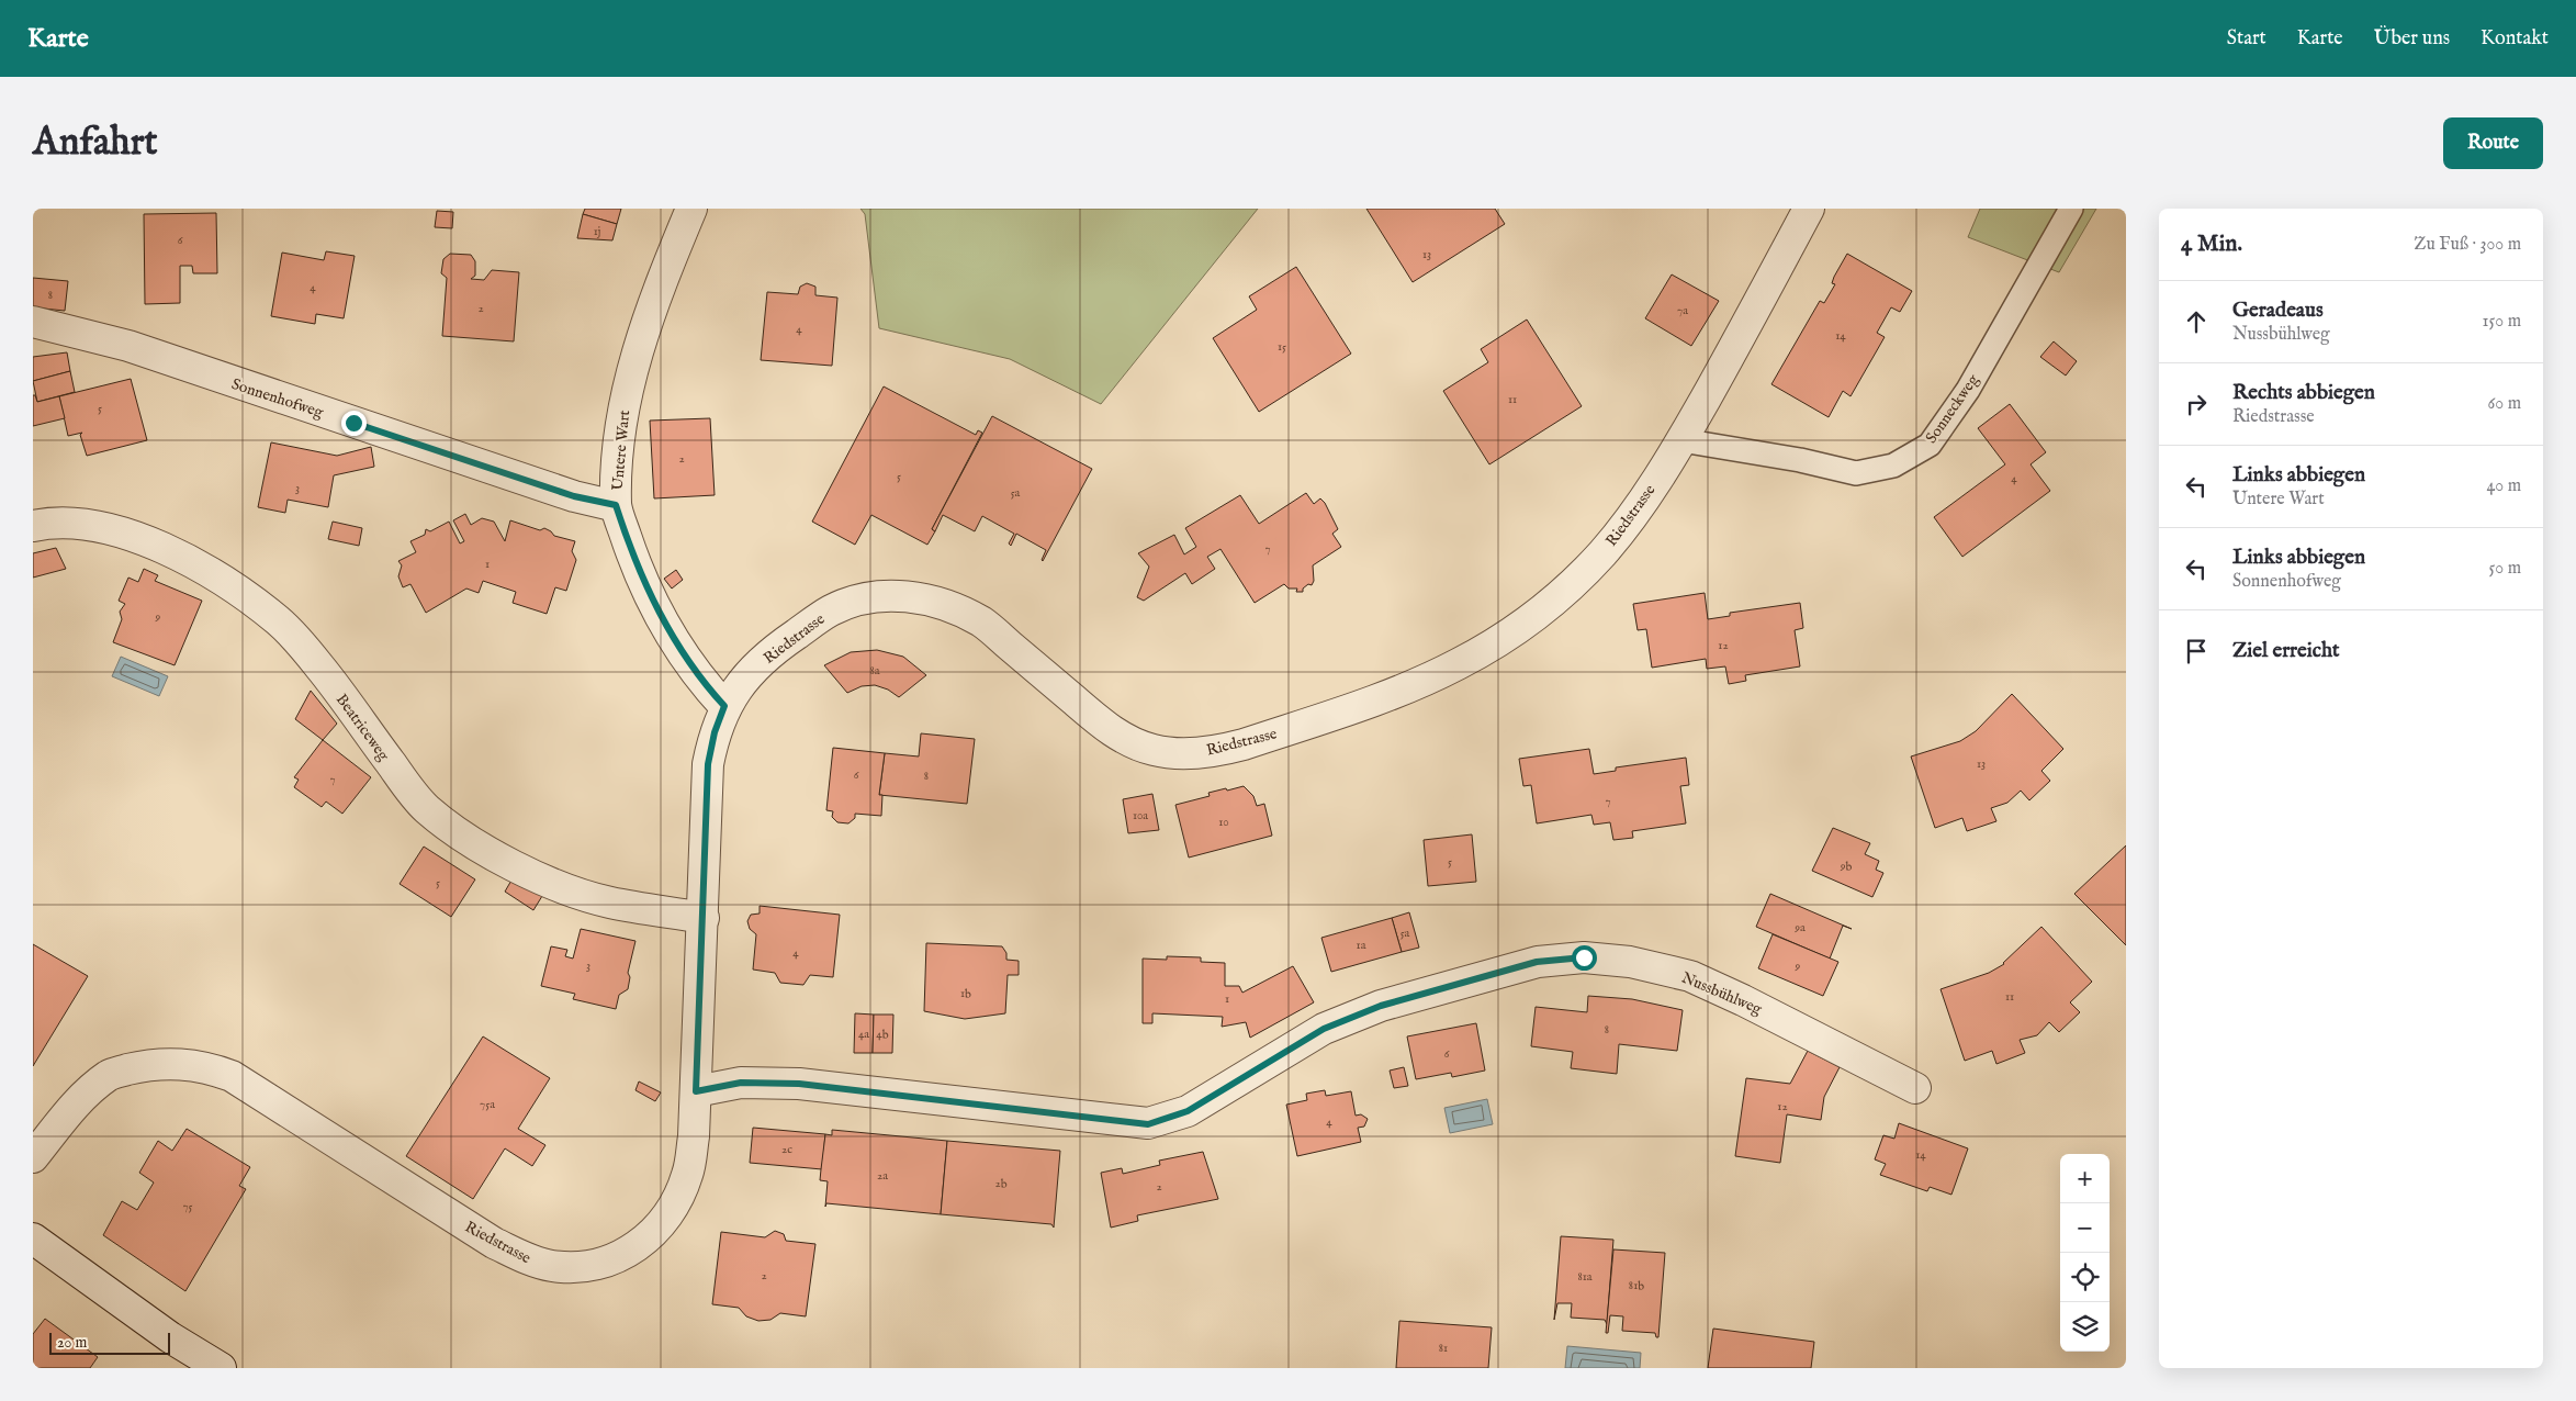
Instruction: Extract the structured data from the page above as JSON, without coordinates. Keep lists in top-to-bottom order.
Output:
{
  "streets": {
    "street": [
      "Sonnenhofweg",
      "Untere Wart",
      "Riedstrasse",
      "Beatriceweg",
      "Nussbühlweg"
    ],
    "lane": ["Sonneckweg"]
  },
  "crossings": [
    ["Sonnenhofweg", "Untere Wart"],
    ["Sonneckweg", "Riedstrasse"],
    ["Untere Wart", "Riedstrasse"],
    ["Riedstrasse", "Beatriceweg"],
    ["Riedstrasse", "Nussbühlweg"]
  ],
  "house_numbers": [
    "1j",
    "6",
    "13",
    "4",
    "8",
    "2",
    "7a",
    "4",
    "14",
    "15",
    "11",
    "5",
    "2",
    "5",
    "4",
    "3",
    "5a",
    "7",
    "1",
    "9",
    "12",
    "8a",
    "13",
    "6",
    "8",
    "7",
    "7",
    "10a",
    "10",
    "5",
    "9b",
    "5",
    "9a",
    "5a",
    "1a",
    "4",
    "3",
    "9",
    "1b",
    "11",
    "1",
    "8",
    "4a",
    "4b",
    "6",
    "75a",
    "12",
    "4",
    "2c",
    "14",
    "2a",
    "2b",
    "2",
    "75",
    "2",
    "81a",
    "81b",
    "81"
  ],
  "scale_bar": "20 m",
  "page": {
    "header": "Karte",
    "nav": [
      "Start",
      "Karte",
      "Über uns",
      "Kontakt"
    ],
    "buttons": "Route",
    "title": "Anfahrt",
    "heading": ["4 Min.", "Zu Fuß · 300 m"],
    "list": [
      ["Geradeaus", "Nussbühlweg", "150 m"],
      ["Rechts abbiegen", "Riedstrasse", "60 m"],
      ["Links abbiegen", "Untere Wart", "40 m"],
      ["Links abbiegen", "Sonnenhofweg", "50 m"],
      "Ziel erreicht"
    ],
    "map_buttons": ["+", "−"],
    "scale": "20 m"
  }
}
